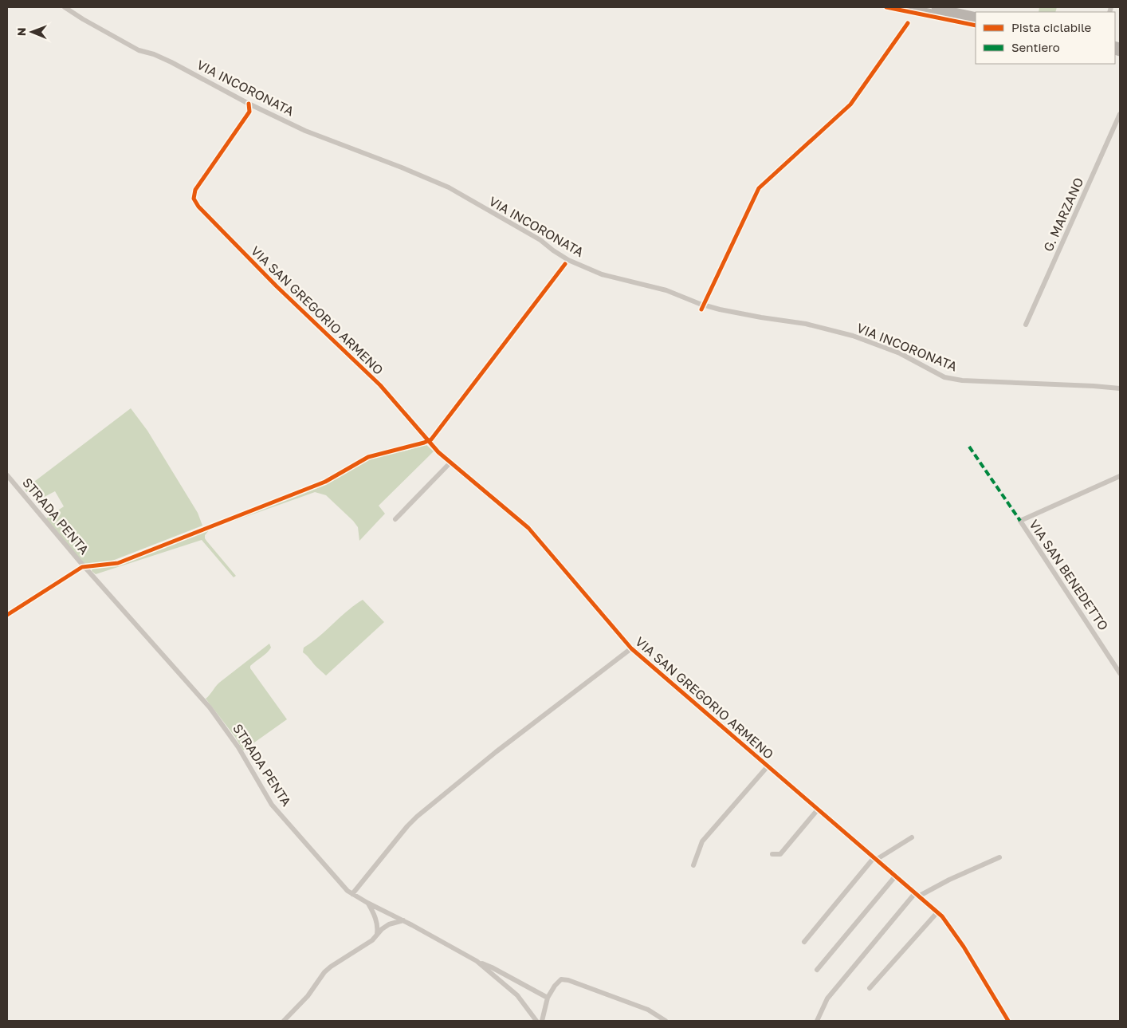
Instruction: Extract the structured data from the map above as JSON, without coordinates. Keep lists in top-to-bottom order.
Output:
{
  "streets": {
    "street": [
      "VIA INCORONATA",
      "G. MARZANO",
      "VIA SAN GREGORIO ARMENO",
      "STRADA PENTA",
      "VIA SAN BENEDETTO"
    ]
  },
  "crossings": [
    ["VIA INCORONATA", "VIA SAN GREGORIO ARMENO"]
  ],
  "legend": ["Pista ciclabile", "Sentiero"],
  "north": "left"
}
